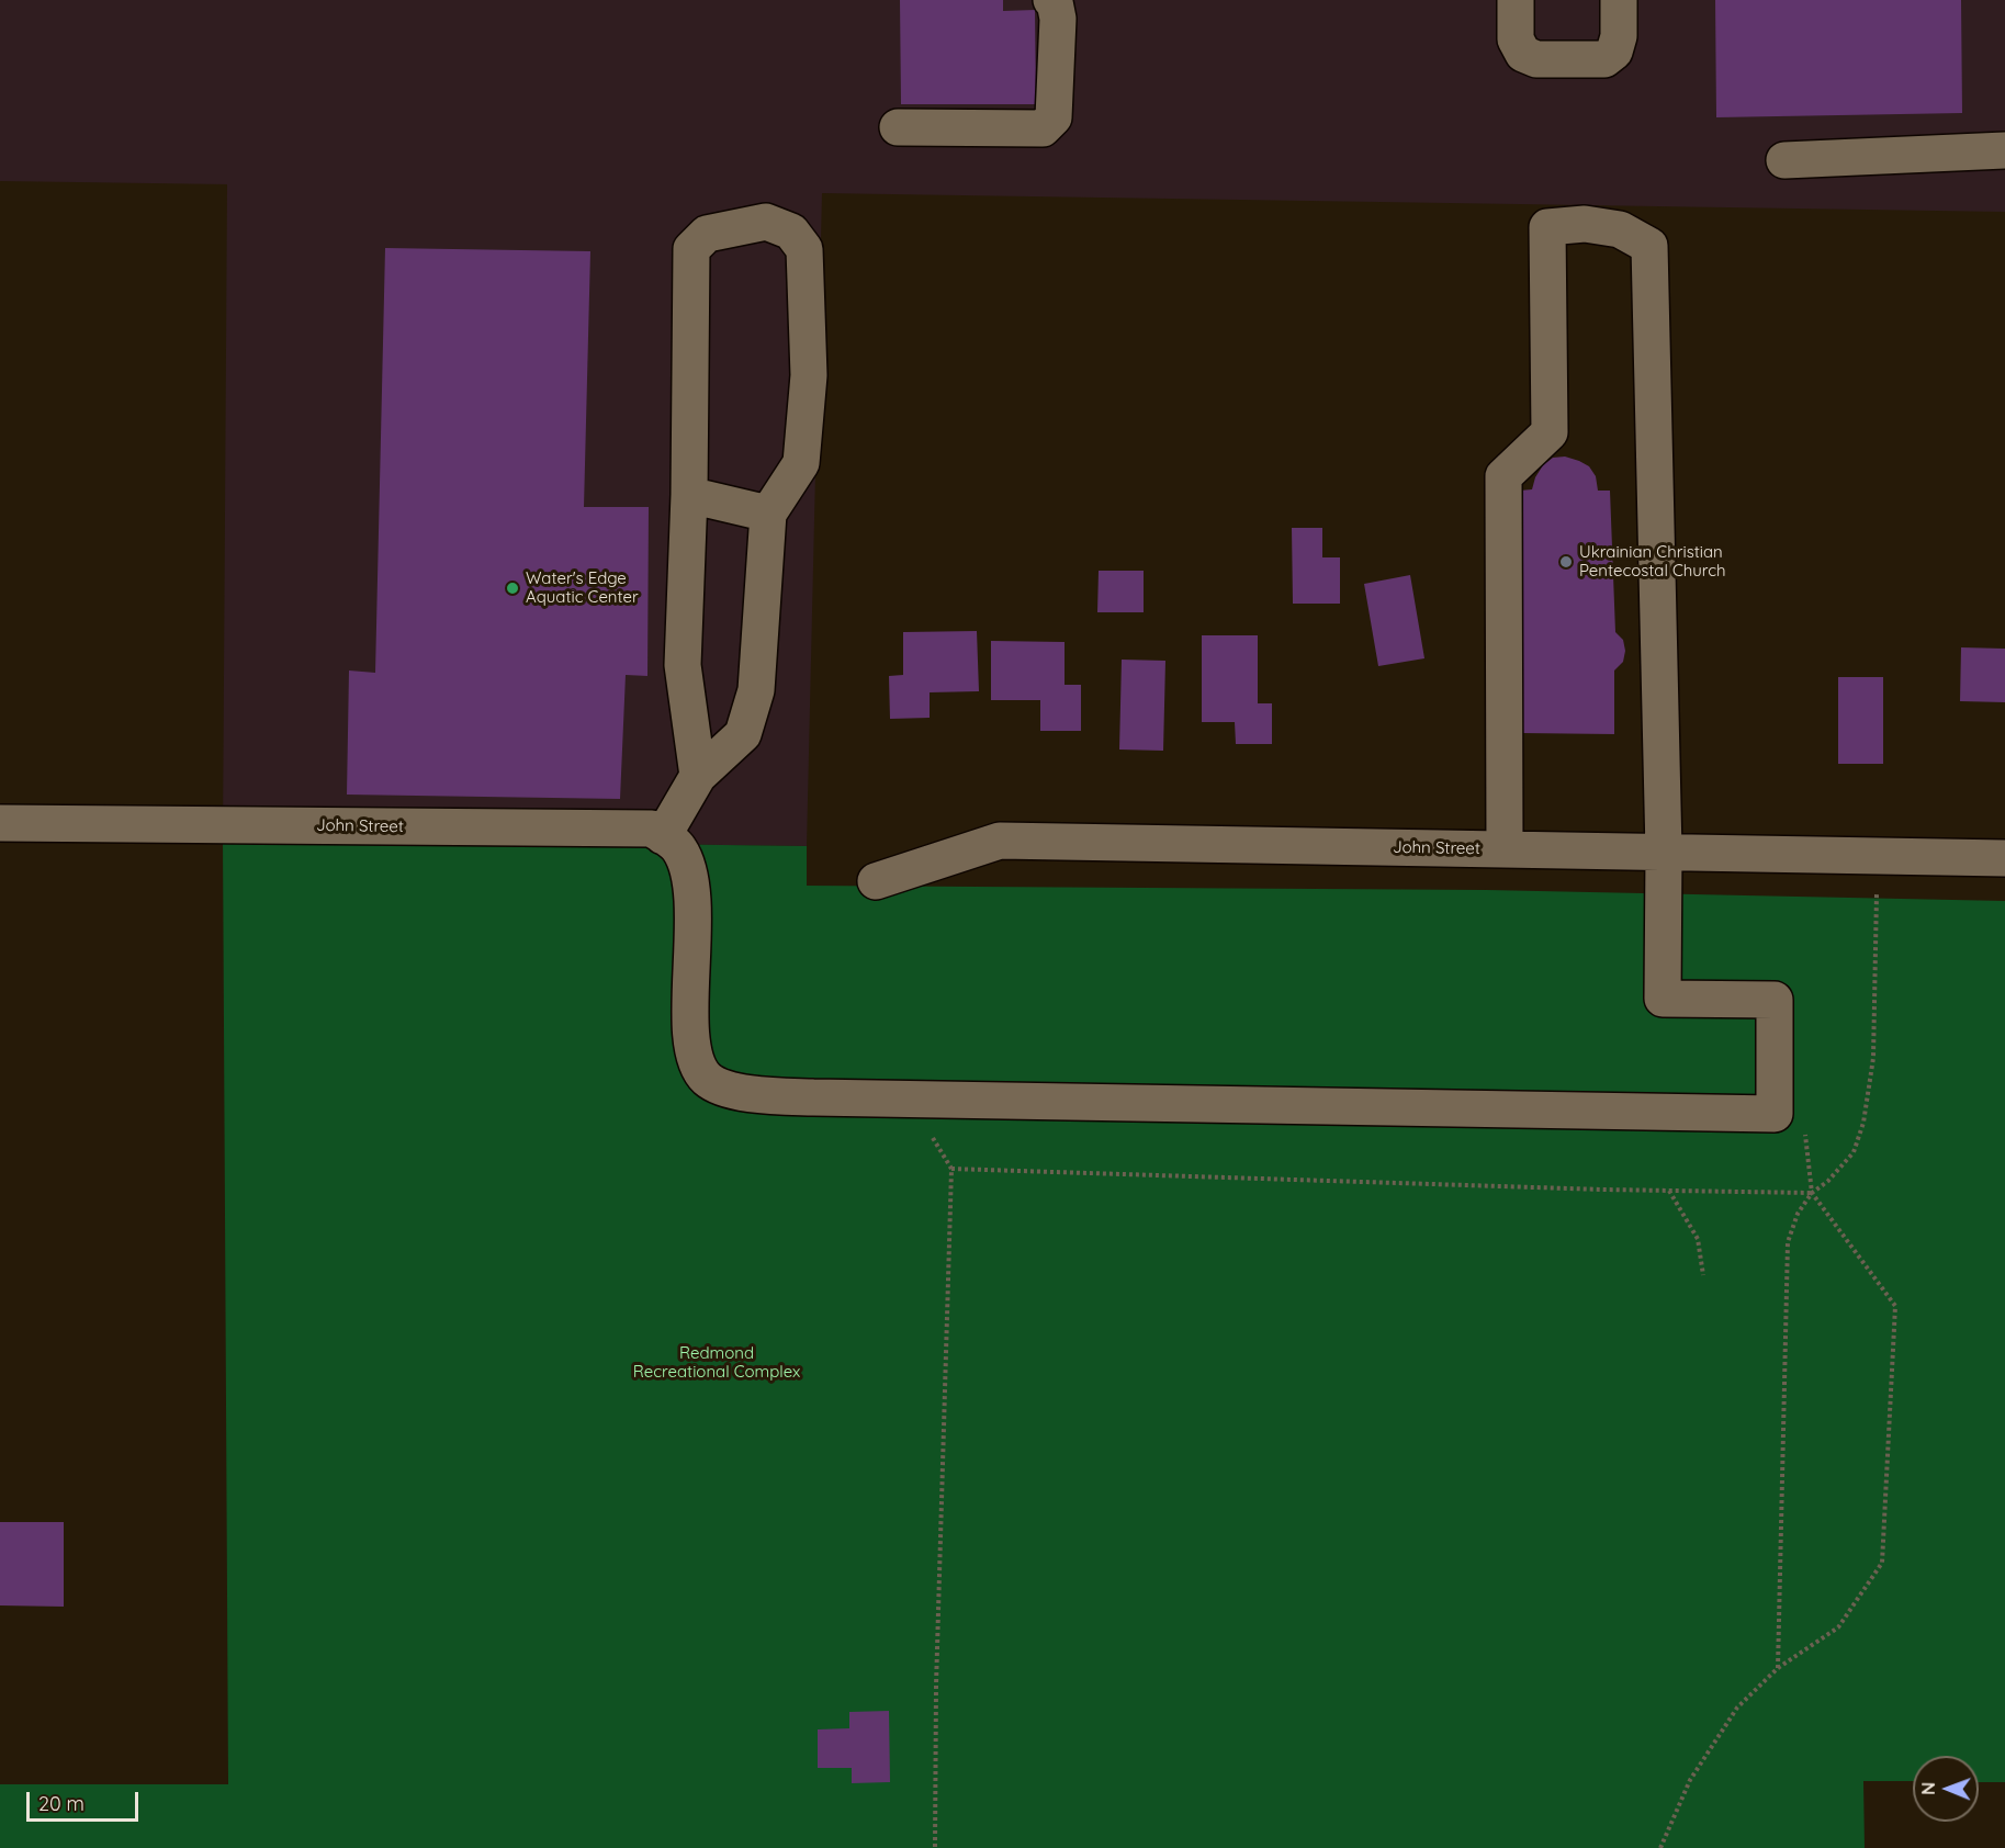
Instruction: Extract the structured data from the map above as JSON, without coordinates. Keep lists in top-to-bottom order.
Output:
{
  "streets": {
    "street": ["John Street"]
  },
  "parks": ["Redmond Recreational Complex"],
  "places": ["Ukrainian Christian Pentecostal Church", "Water's Edge Aquatic Center"],
  "scale_bar": "20 m",
  "north": "left"
}
